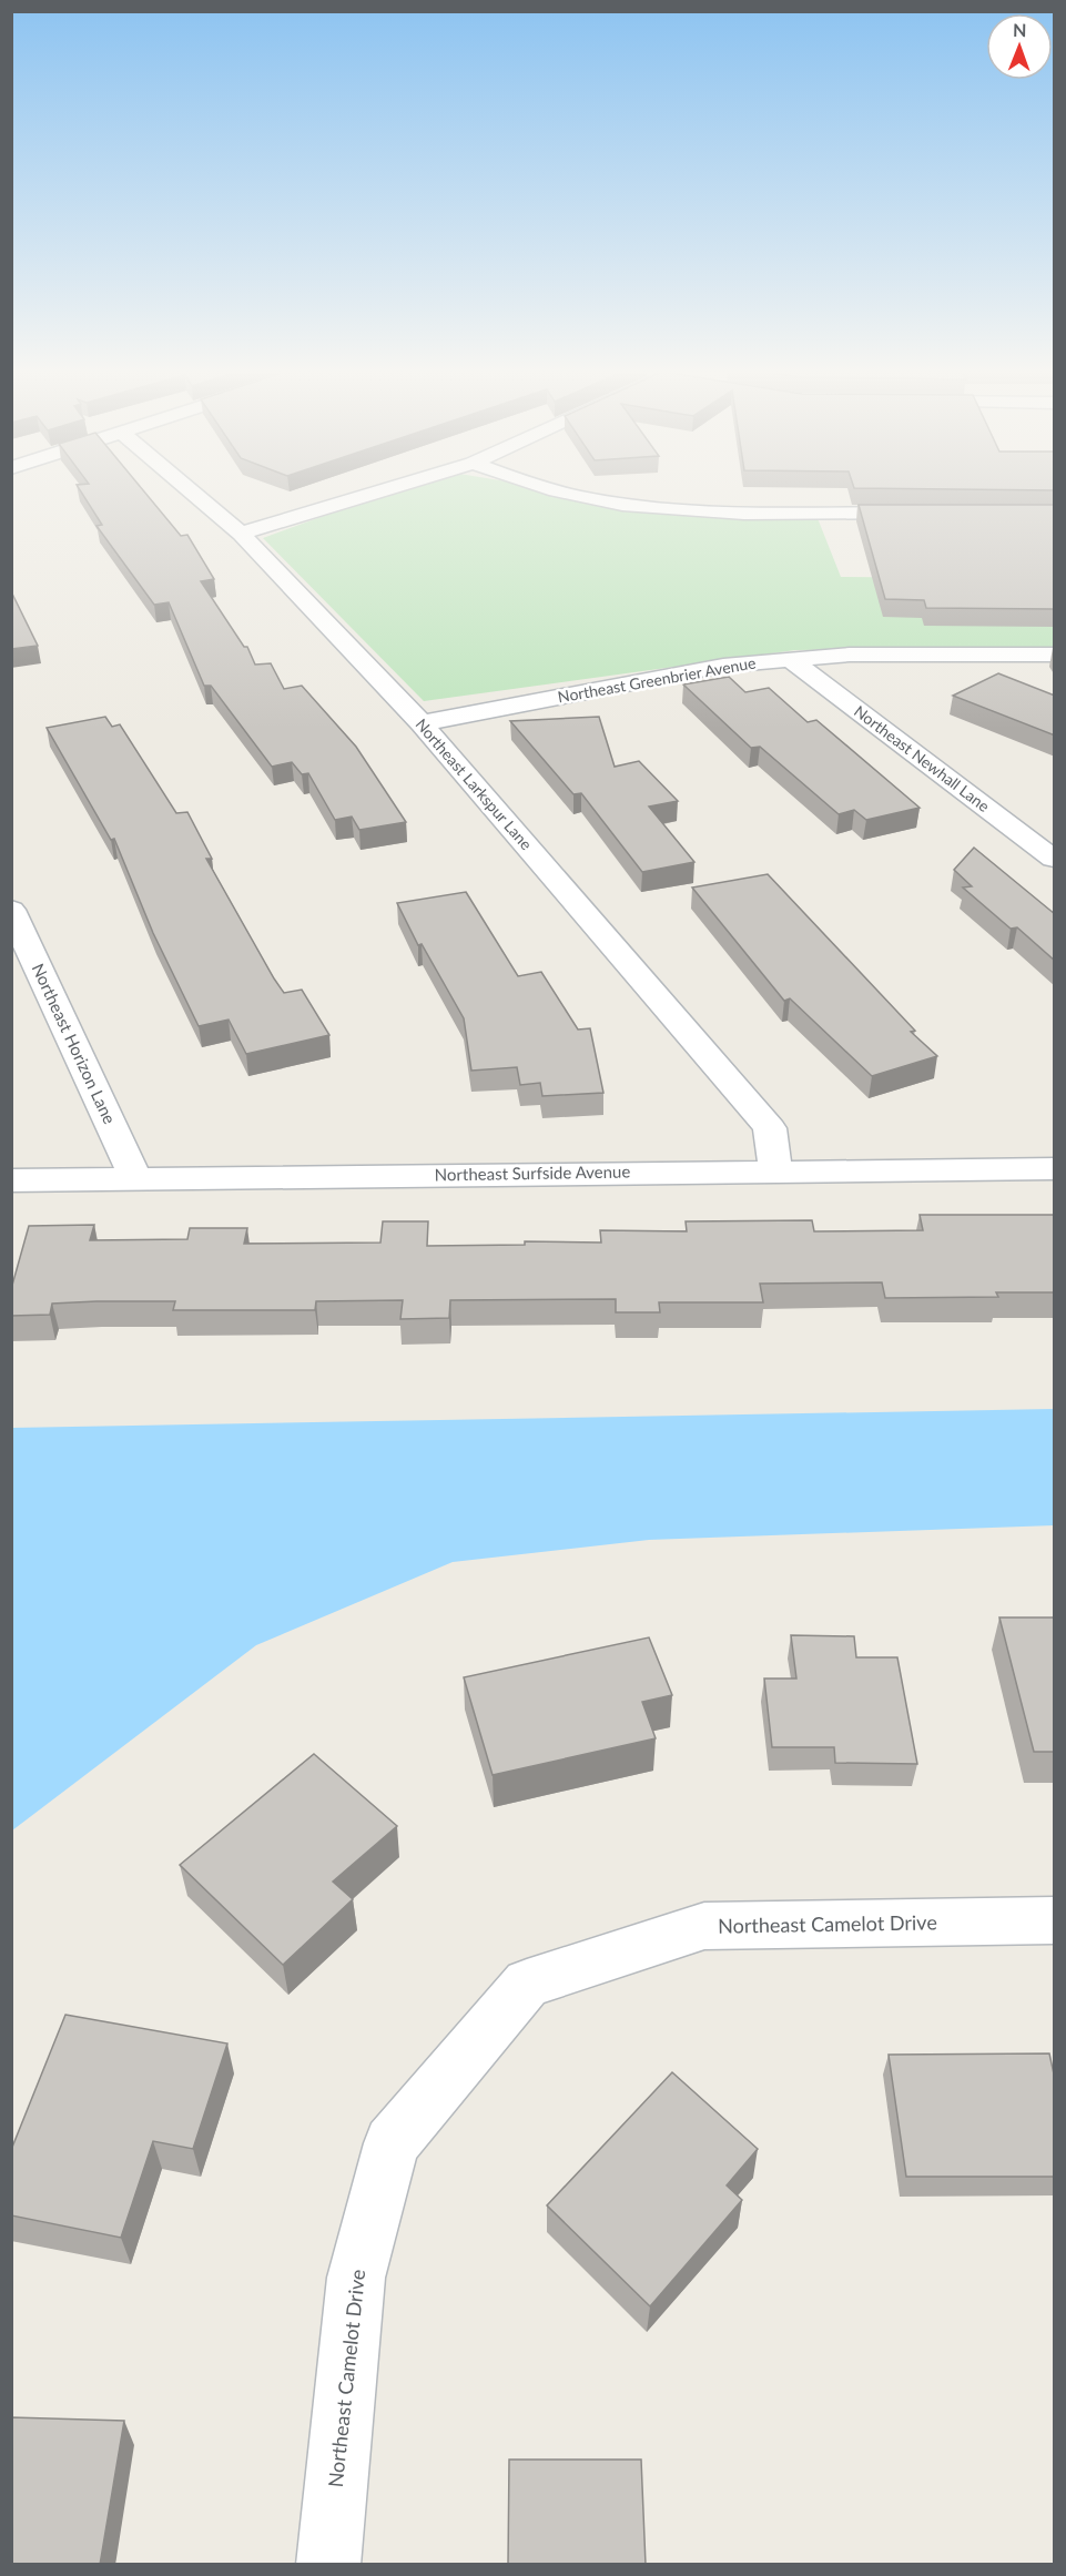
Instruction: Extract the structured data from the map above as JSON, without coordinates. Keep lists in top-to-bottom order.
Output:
{
  "streets": {
    "street": [
      "Northeast Greenbrier Avenue",
      "Northeast Newhall Lane",
      "Northeast Larkspur Lane",
      "Northeast Horizon Lane",
      "Northeast Surfside Avenue",
      "Northeast Camelot Drive"
    ]
  },
  "crossings": [
    ["Northeast Greenbrier Avenue", "Northeast Newhall Lane"],
    ["Northeast Greenbrier Avenue", "Northeast Larkspur Lane"],
    ["Northeast Larkspur Lane", "Northeast Surfside Avenue"],
    ["Northeast Horizon Lane", "Northeast Surfside Avenue"]
  ],
  "north": "top"
}
